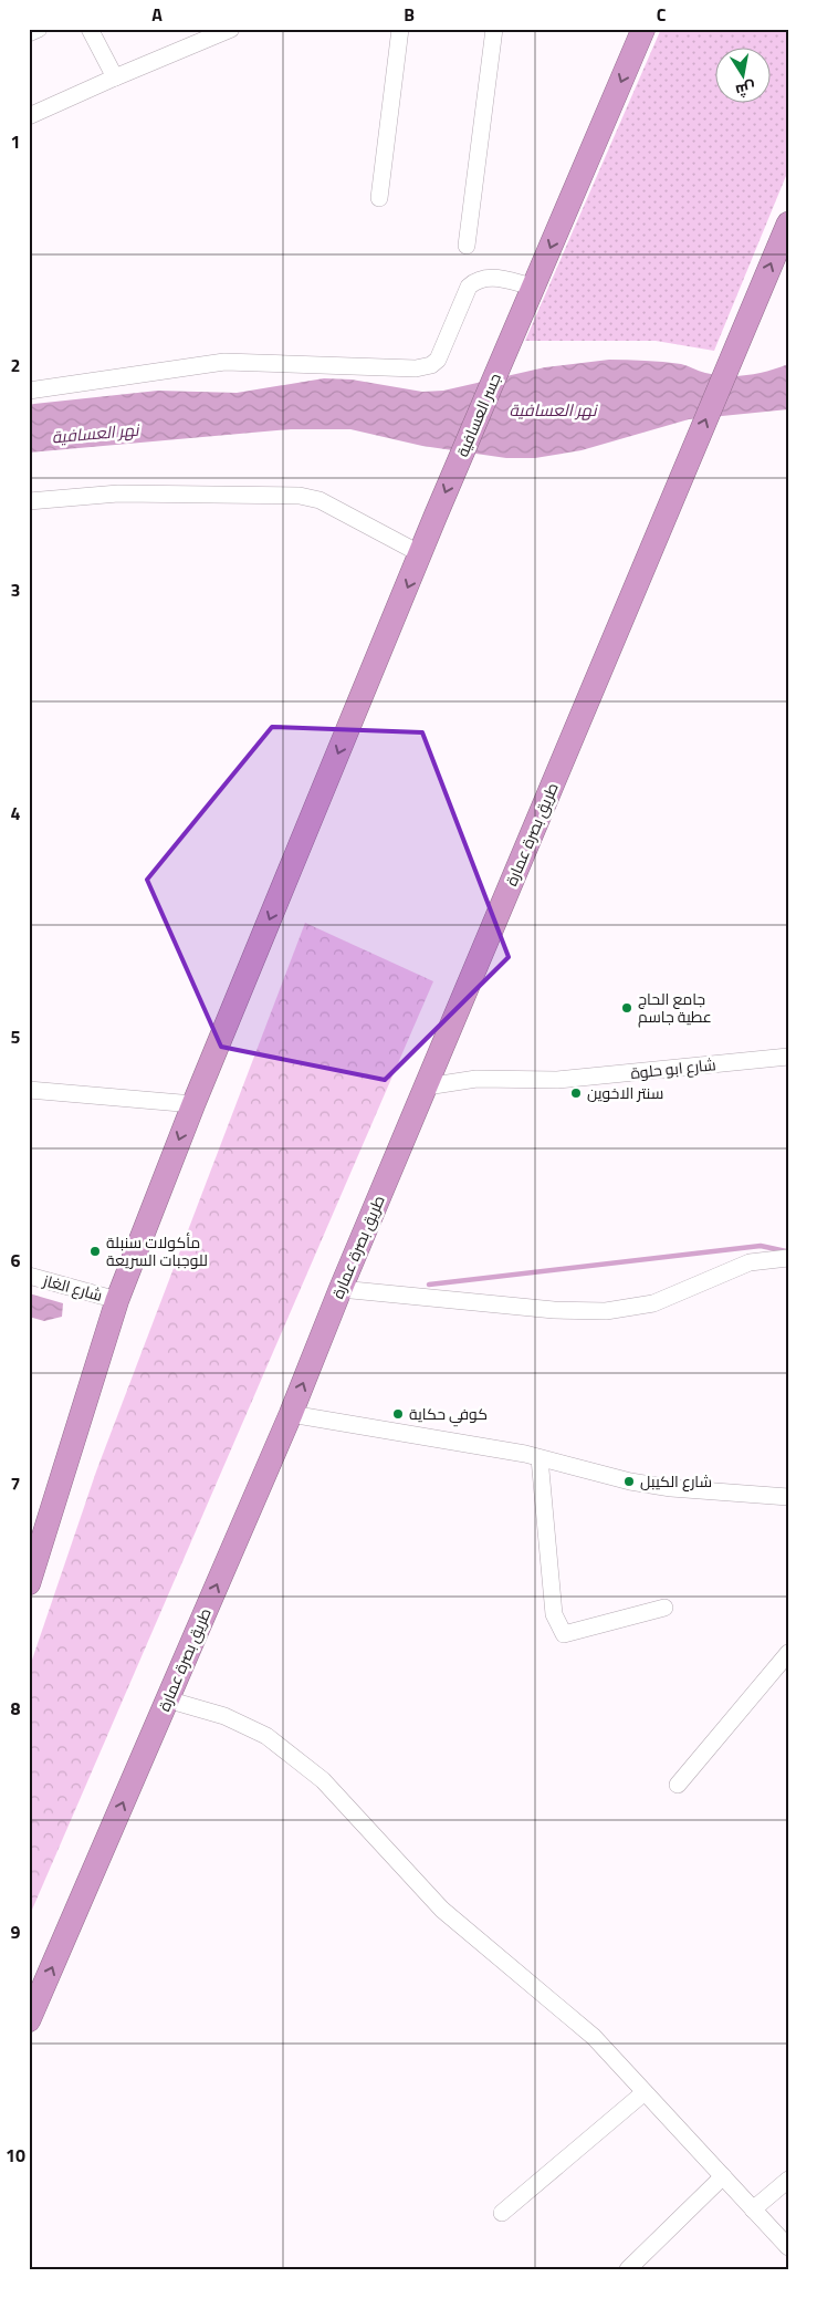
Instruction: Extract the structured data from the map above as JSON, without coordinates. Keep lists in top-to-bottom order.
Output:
{
  "streets": {
    "highway": ["جسر العسافية", "طريق بصرة عمارة"],
    "street": ["شارع ابو حلوة", "شارع الغاز"]
  },
  "crossings": [
    ["طريق بصرة عمارة", "شارع ابو حلوة"]
  ],
  "one_way": ["جسر العسافية"],
  "water": ["نهر العسافية"],
  "places": [
    "جامع الحاج عطية جاسم",
    "سنتر الاخوين",
    "مأكولات سنبلة للوجبات السريعة",
    "كوفي حكاية",
    "شارع الكيبل"
  ],
  "north": "bottom",
  "grid": {
    "columns": ["A", "B", "C"],
    "rows": [
      "1",
      "2",
      "3",
      "4",
      "5",
      "6",
      "7",
      "8",
      "9",
      "10"
    ]
  }
}
